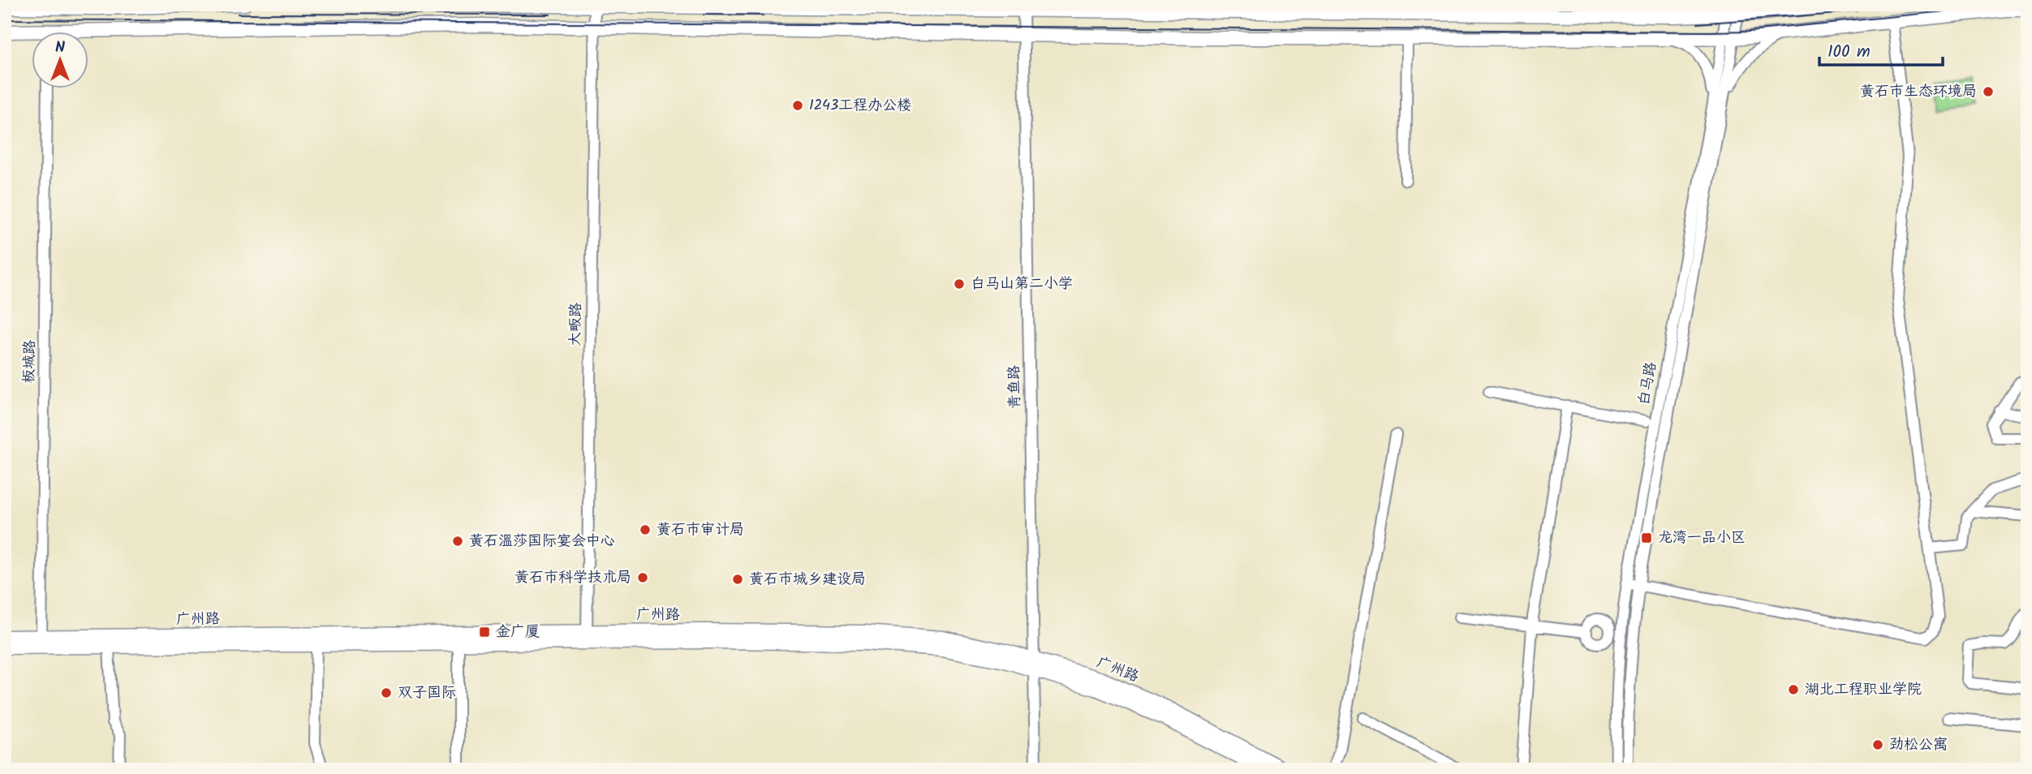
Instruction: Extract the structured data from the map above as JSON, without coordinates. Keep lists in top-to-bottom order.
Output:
{
  "streets": {
    "main road": ["广州路"],
    "street": [
      "大畈路",
      "板城路",
      "白马路",
      "青鱼路"
    ]
  },
  "crossings": [
    ["大畈路", "广州路"],
    ["板城路", "广州路"],
    ["青鱼路", "广州路"]
  ],
  "places": {
    "other": [
      "黄石市生态环境局",
      "1243工程办公楼",
      "白马山第二小学",
      "黄石市审计局",
      "黄石温莎国际宴会中心",
      "黄石市科学技术局",
      "黄石市城乡建设局",
      "湖北工程职业学院",
      "双子国际",
      "劲松公寓"
    ],
    "transit": ["龙湾一品小区", "金广厦"]
  },
  "scale_bar": "100 m",
  "north": "top"
}
